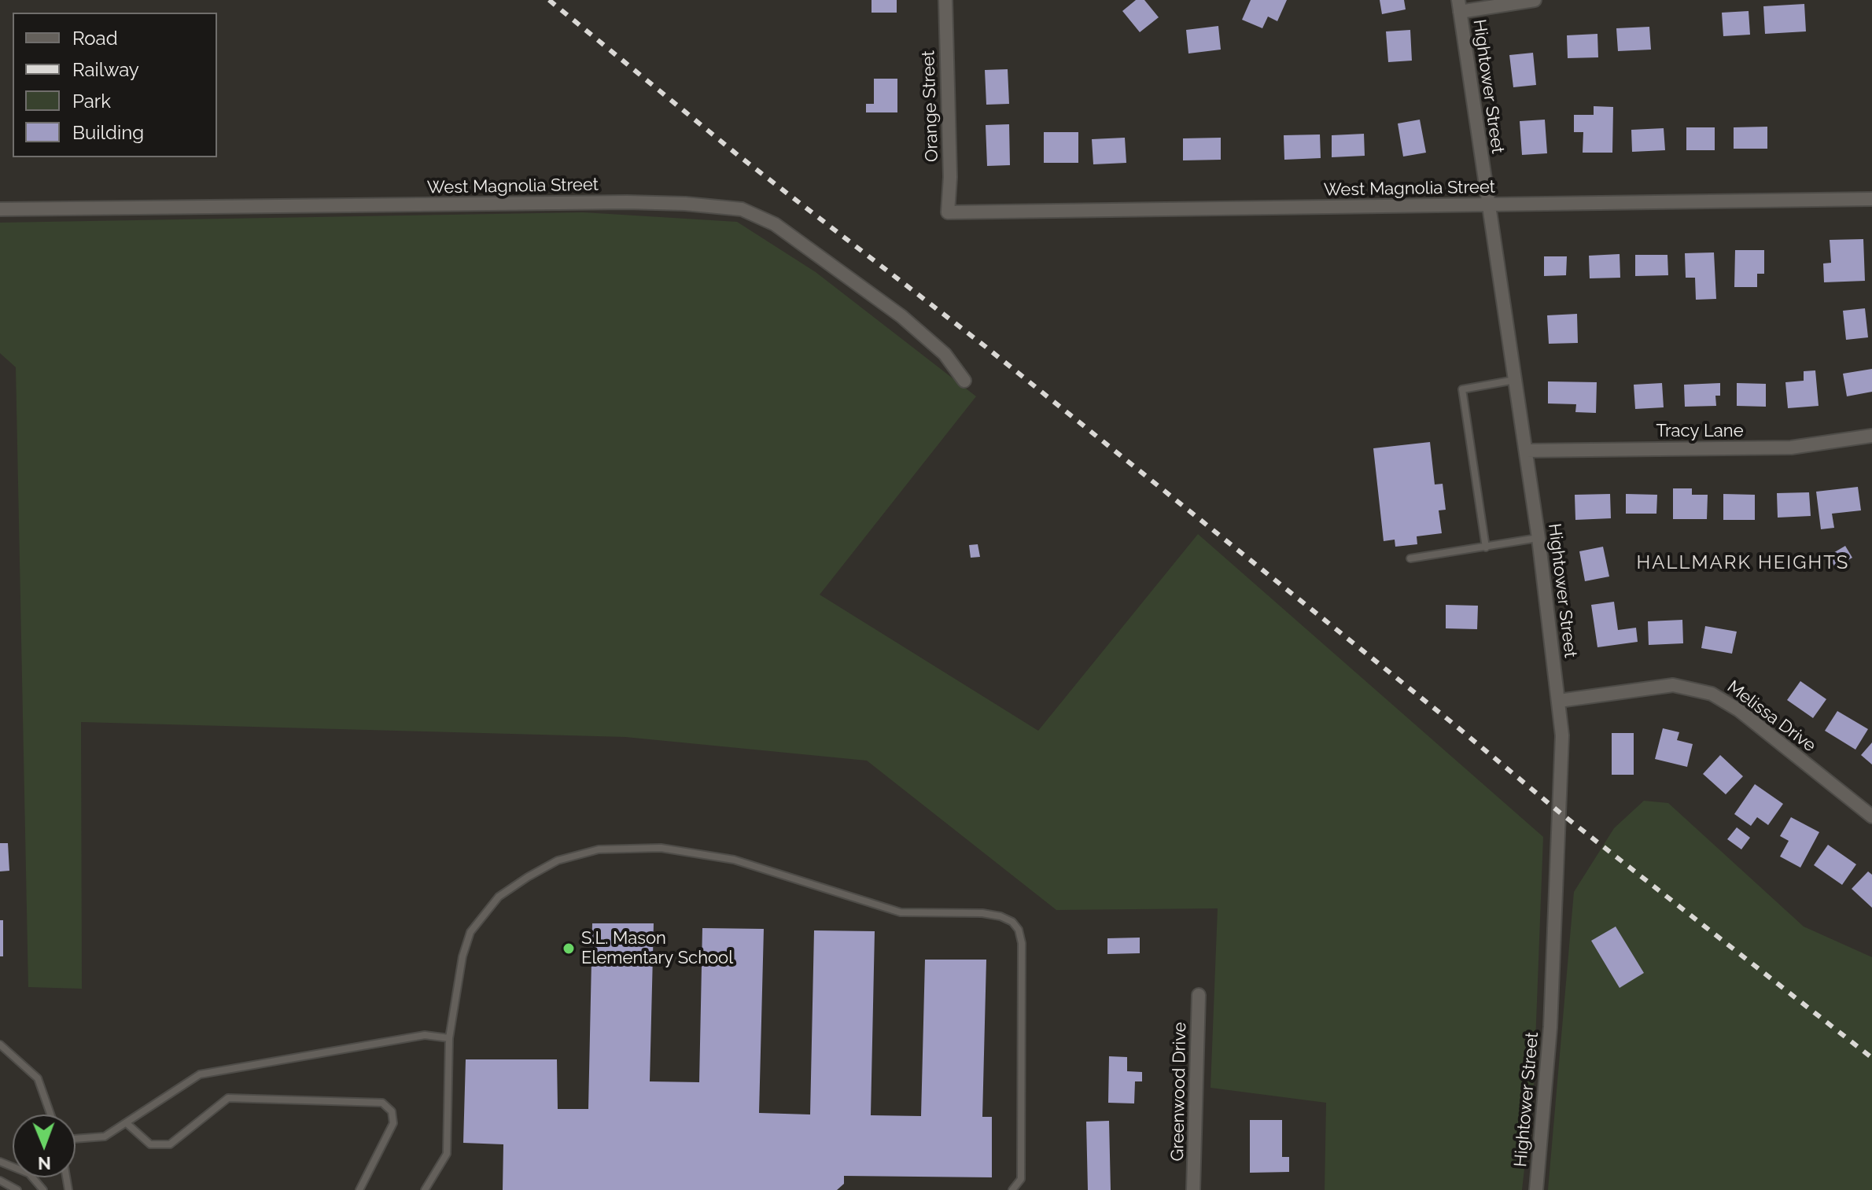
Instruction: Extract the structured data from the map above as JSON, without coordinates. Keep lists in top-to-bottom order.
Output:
{
  "streets": {
    "street": [
      "Hightower Street",
      "Orange Street",
      "West Magnolia Street",
      "Tracy Lane",
      "Melissa Drive",
      "Greenwood Drive"
    ]
  },
  "crossings": [
    ["Hightower Street", "West Magnolia Street"],
    ["Hightower Street", "Tracy Lane"],
    ["Hightower Street", "Melissa Drive"],
    ["Orange Street", "West Magnolia Street"]
  ],
  "districts": ["HALLMARK HEIGHTS"],
  "places": ["S.L. Mason Elementary School"],
  "legend": [
    "Road",
    "Railway",
    "Park",
    "Building"
  ],
  "north": "bottom"
}
